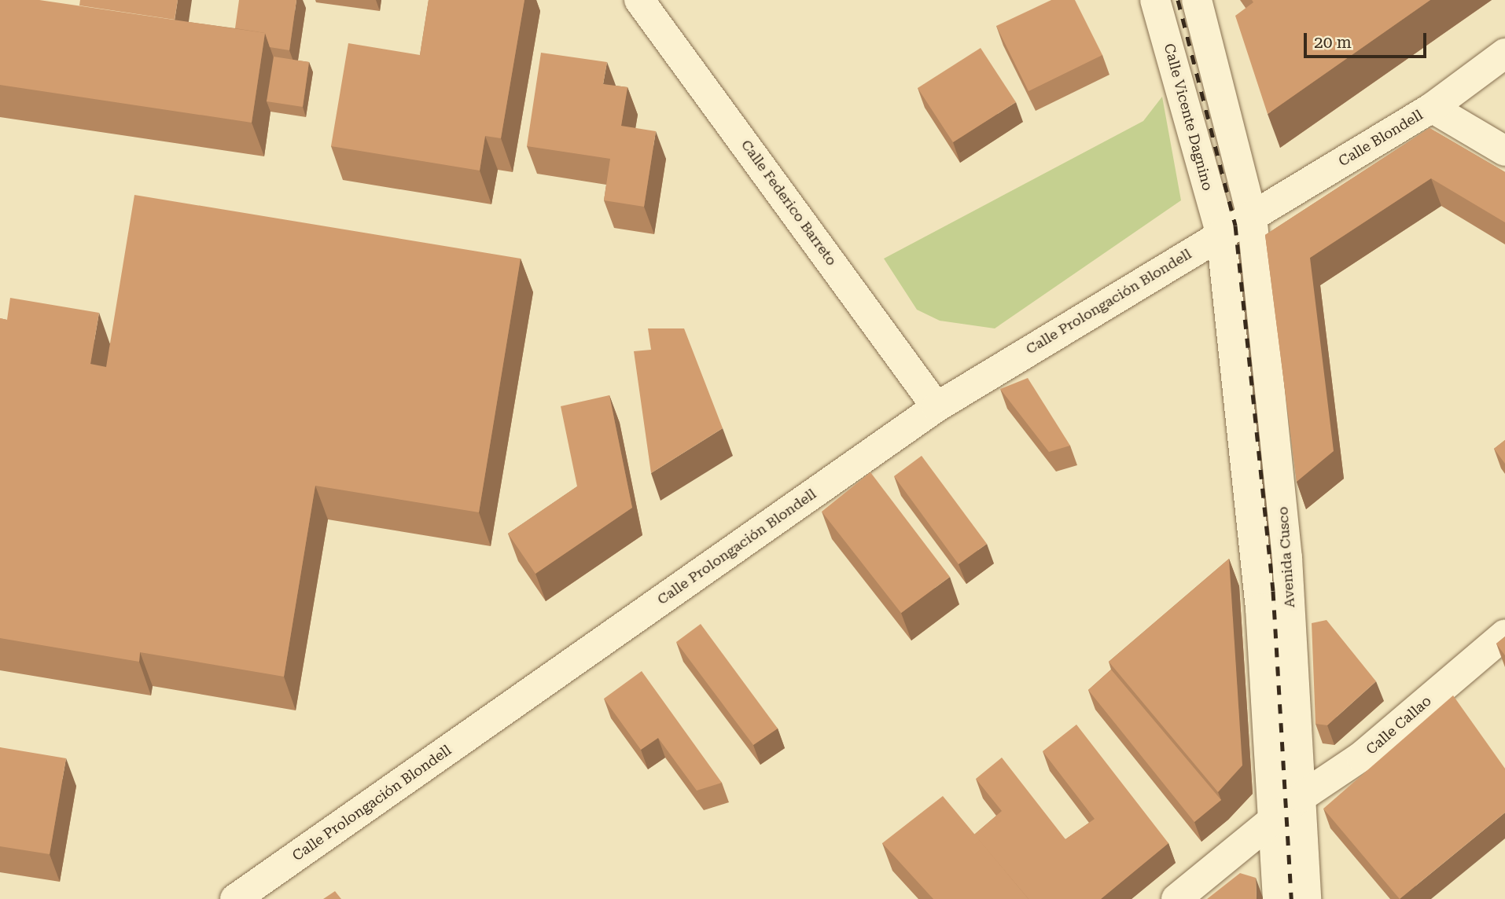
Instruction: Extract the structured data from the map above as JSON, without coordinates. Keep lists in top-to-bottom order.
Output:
{
  "streets": {
    "street": [
      "Calle Vicente Dagnino",
      "Calle Blondell",
      "Calle Federico Barreto",
      "Calle Prolongación Blondell",
      "Avenida Cusco",
      "Calle Callao"
    ]
  },
  "crossings": [
    ["Calle Vicente Dagnino", "Calle Prolongación Blondell"],
    ["Calle Vicente Dagnino", "Avenida Cusco"],
    ["Calle Blondell", "Calle Prolongación Blondell"],
    ["Calle Blondell", "Avenida Cusco"],
    ["Calle Federico Barreto", "Calle Prolongación Blondell"],
    ["Calle Prolongación Blondell", "Avenida Cusco"],
    ["Avenida Cusco", "Calle Callao"]
  ],
  "scale_bar": "20 m"
}
